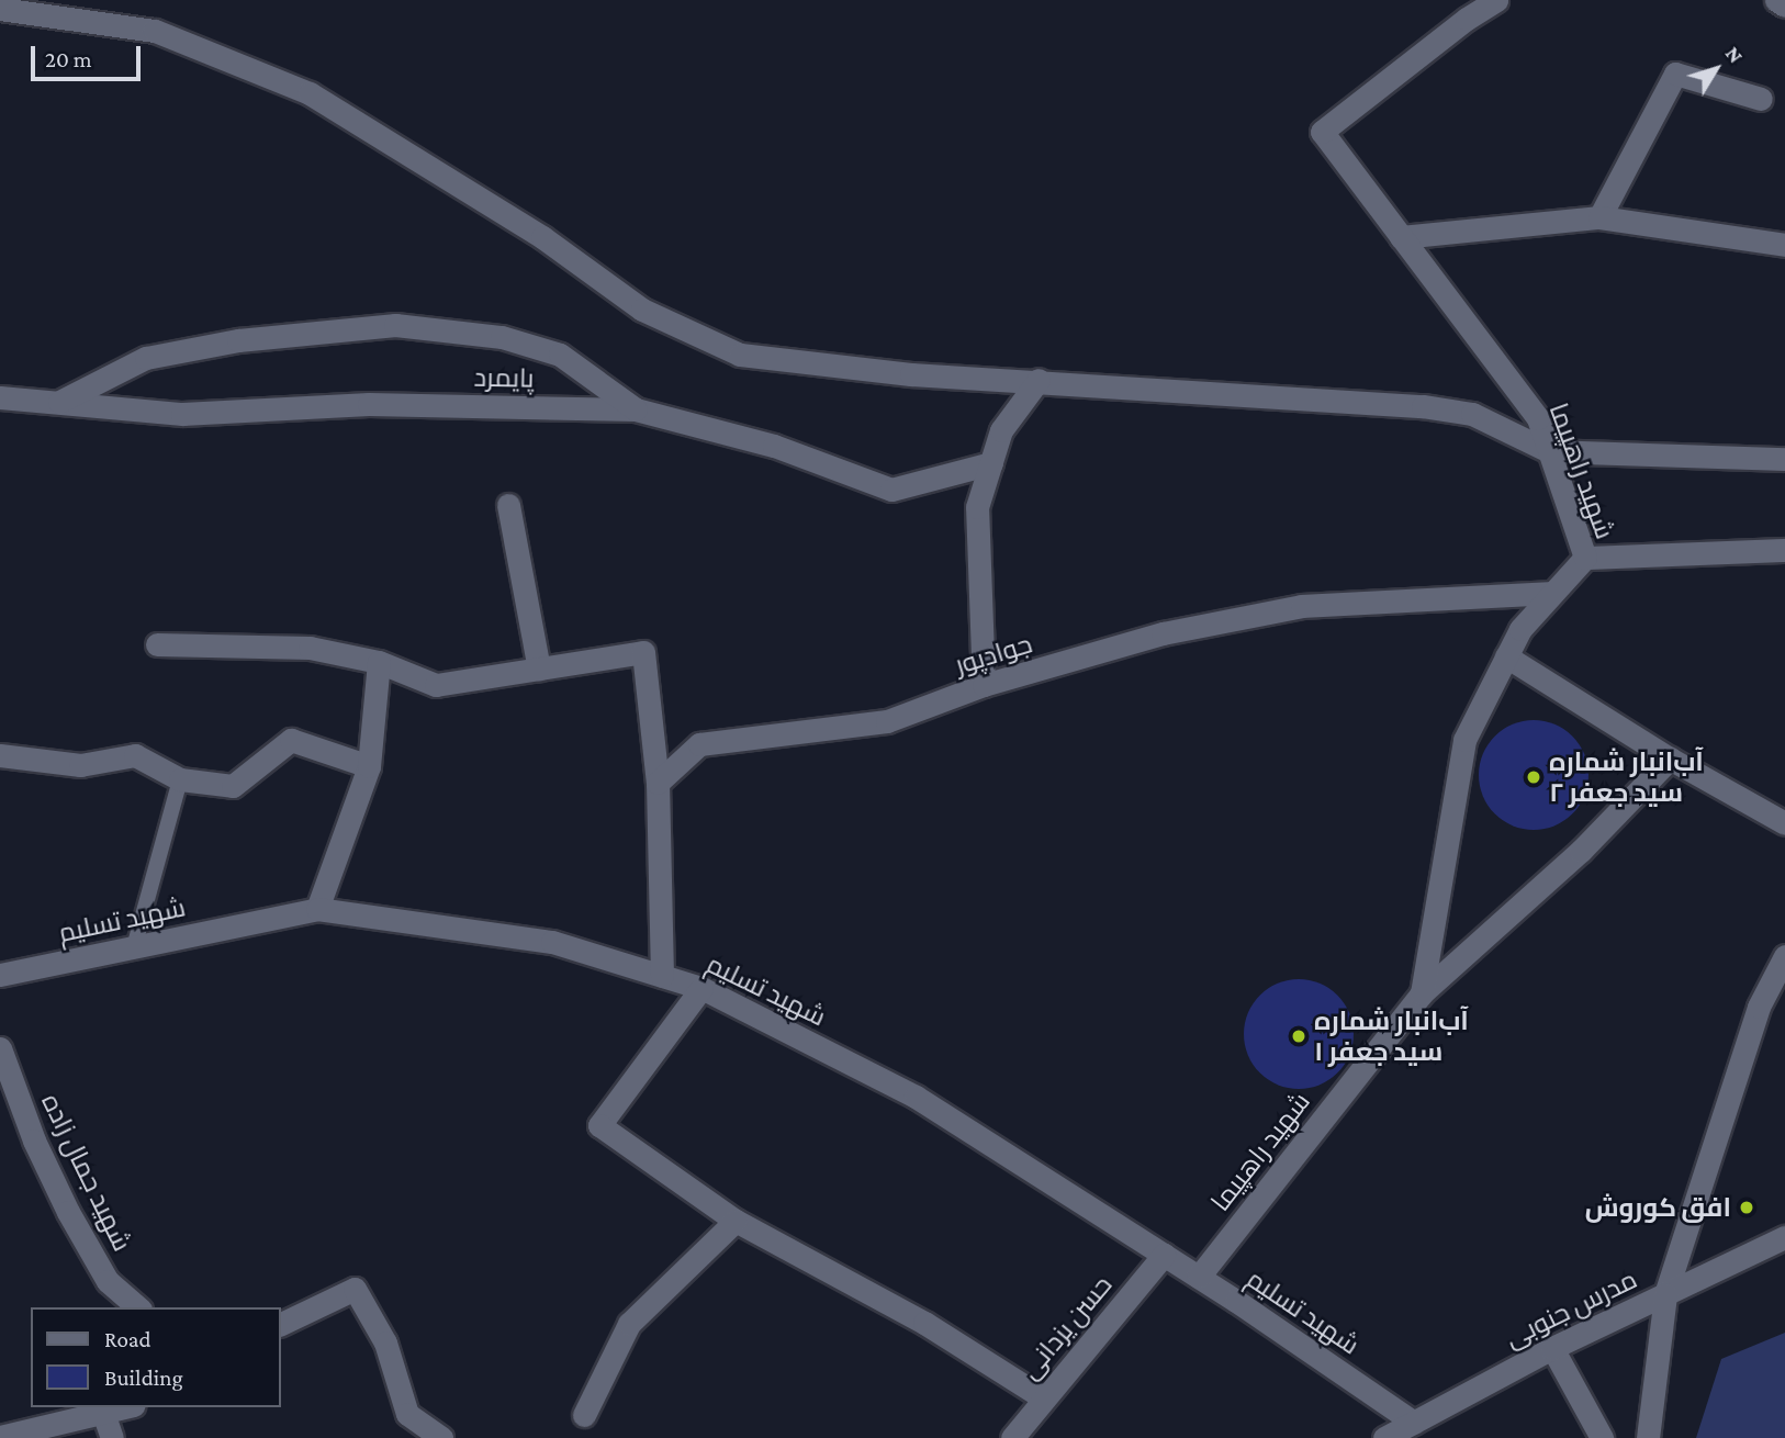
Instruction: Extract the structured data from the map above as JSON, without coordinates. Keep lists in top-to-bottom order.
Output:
{
  "streets": {
    "street": [
      "پایمرد",
      "شهید راهپیما",
      "جوادپور",
      "شهید تسلیم",
      "شهید جمال زاده",
      "مدرس جنوبی",
      "حسن یزدانی"
    ]
  },
  "crossings": [
    ["شهید راهپیما", "جوادپور"],
    ["شهید راهپیما", "شهید تسلیم"],
    ["شهید تسلیم", "مدرس جنوبی"],
    ["شهید تسلیم", "حسن یزدانی"]
  ],
  "places": ["آب‌انبار شماره ۲ سید جعفر", "آب‌انبار شماره ۱ سید جعفر", "افق کوروش"],
  "legend": ["Road", "Building"],
  "scale_bar": "20 m",
  "north": "top right"
}
